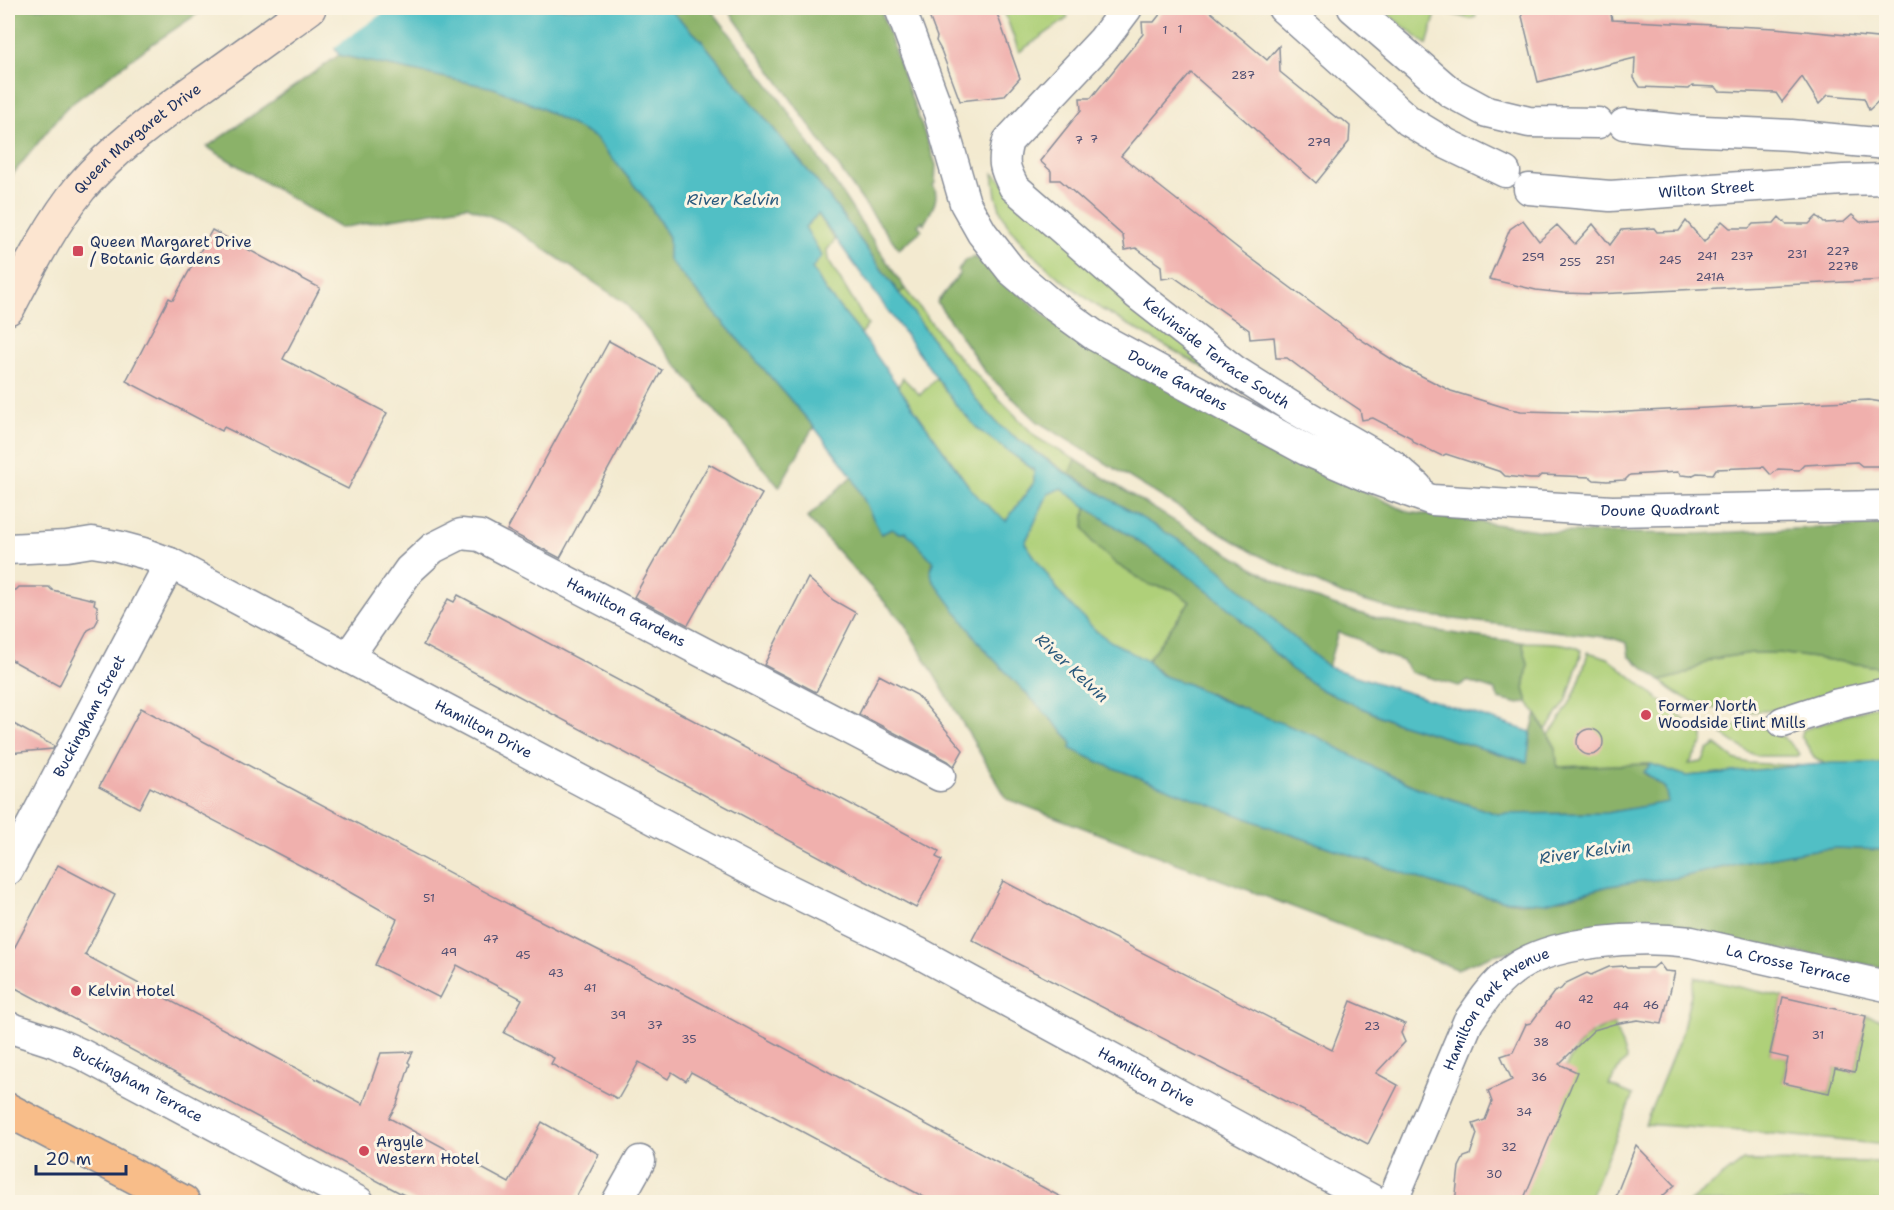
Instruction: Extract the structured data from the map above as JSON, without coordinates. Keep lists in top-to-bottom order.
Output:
{
  "streets": {
    "main road": ["Queen Margaret Drive"],
    "street": [
      "Wilton Street",
      "Kelvinside Terrace South",
      "Doune Gardens",
      "Doune Quadrant",
      "Hamilton Gardens",
      "Buckingham Street",
      "Hamilton Drive",
      "La Crosse Terrace",
      "Hamilton Park Avenue",
      "Buckingham Terrace"
    ]
  },
  "crossings": [
    ["Kelvinside Terrace South", "Doune Gardens"],
    ["Kelvinside Terrace South", "Doune Quadrant"],
    ["Doune Gardens", "Doune Quadrant"],
    ["Hamilton Gardens", "Hamilton Drive"],
    ["Buckingham Street", "Hamilton Drive"],
    ["La Crosse Terrace", "Hamilton Park Avenue"]
  ],
  "water": ["River Kelvin"],
  "places": {
    "transit": ["Queen Margaret Drive / Botanic Gardens"],
    "other": ["Former North Woodside Flint Mills", "Kelvin Hotel", "Argyle Western Hotel"]
  },
  "house_numbers": [
    "1",
    "1",
    "287",
    "7",
    "7",
    "279",
    "227",
    "231",
    "241",
    "237",
    "259",
    "251",
    "245",
    "255",
    "227B",
    "241A",
    "51",
    "47",
    "49",
    "45",
    "43",
    "41",
    "42",
    "46",
    "44",
    "39",
    "37",
    "40",
    "23",
    "31",
    "35",
    "38",
    "36",
    "34",
    "32",
    "30"
  ],
  "scale_bar": "20 m"
}
